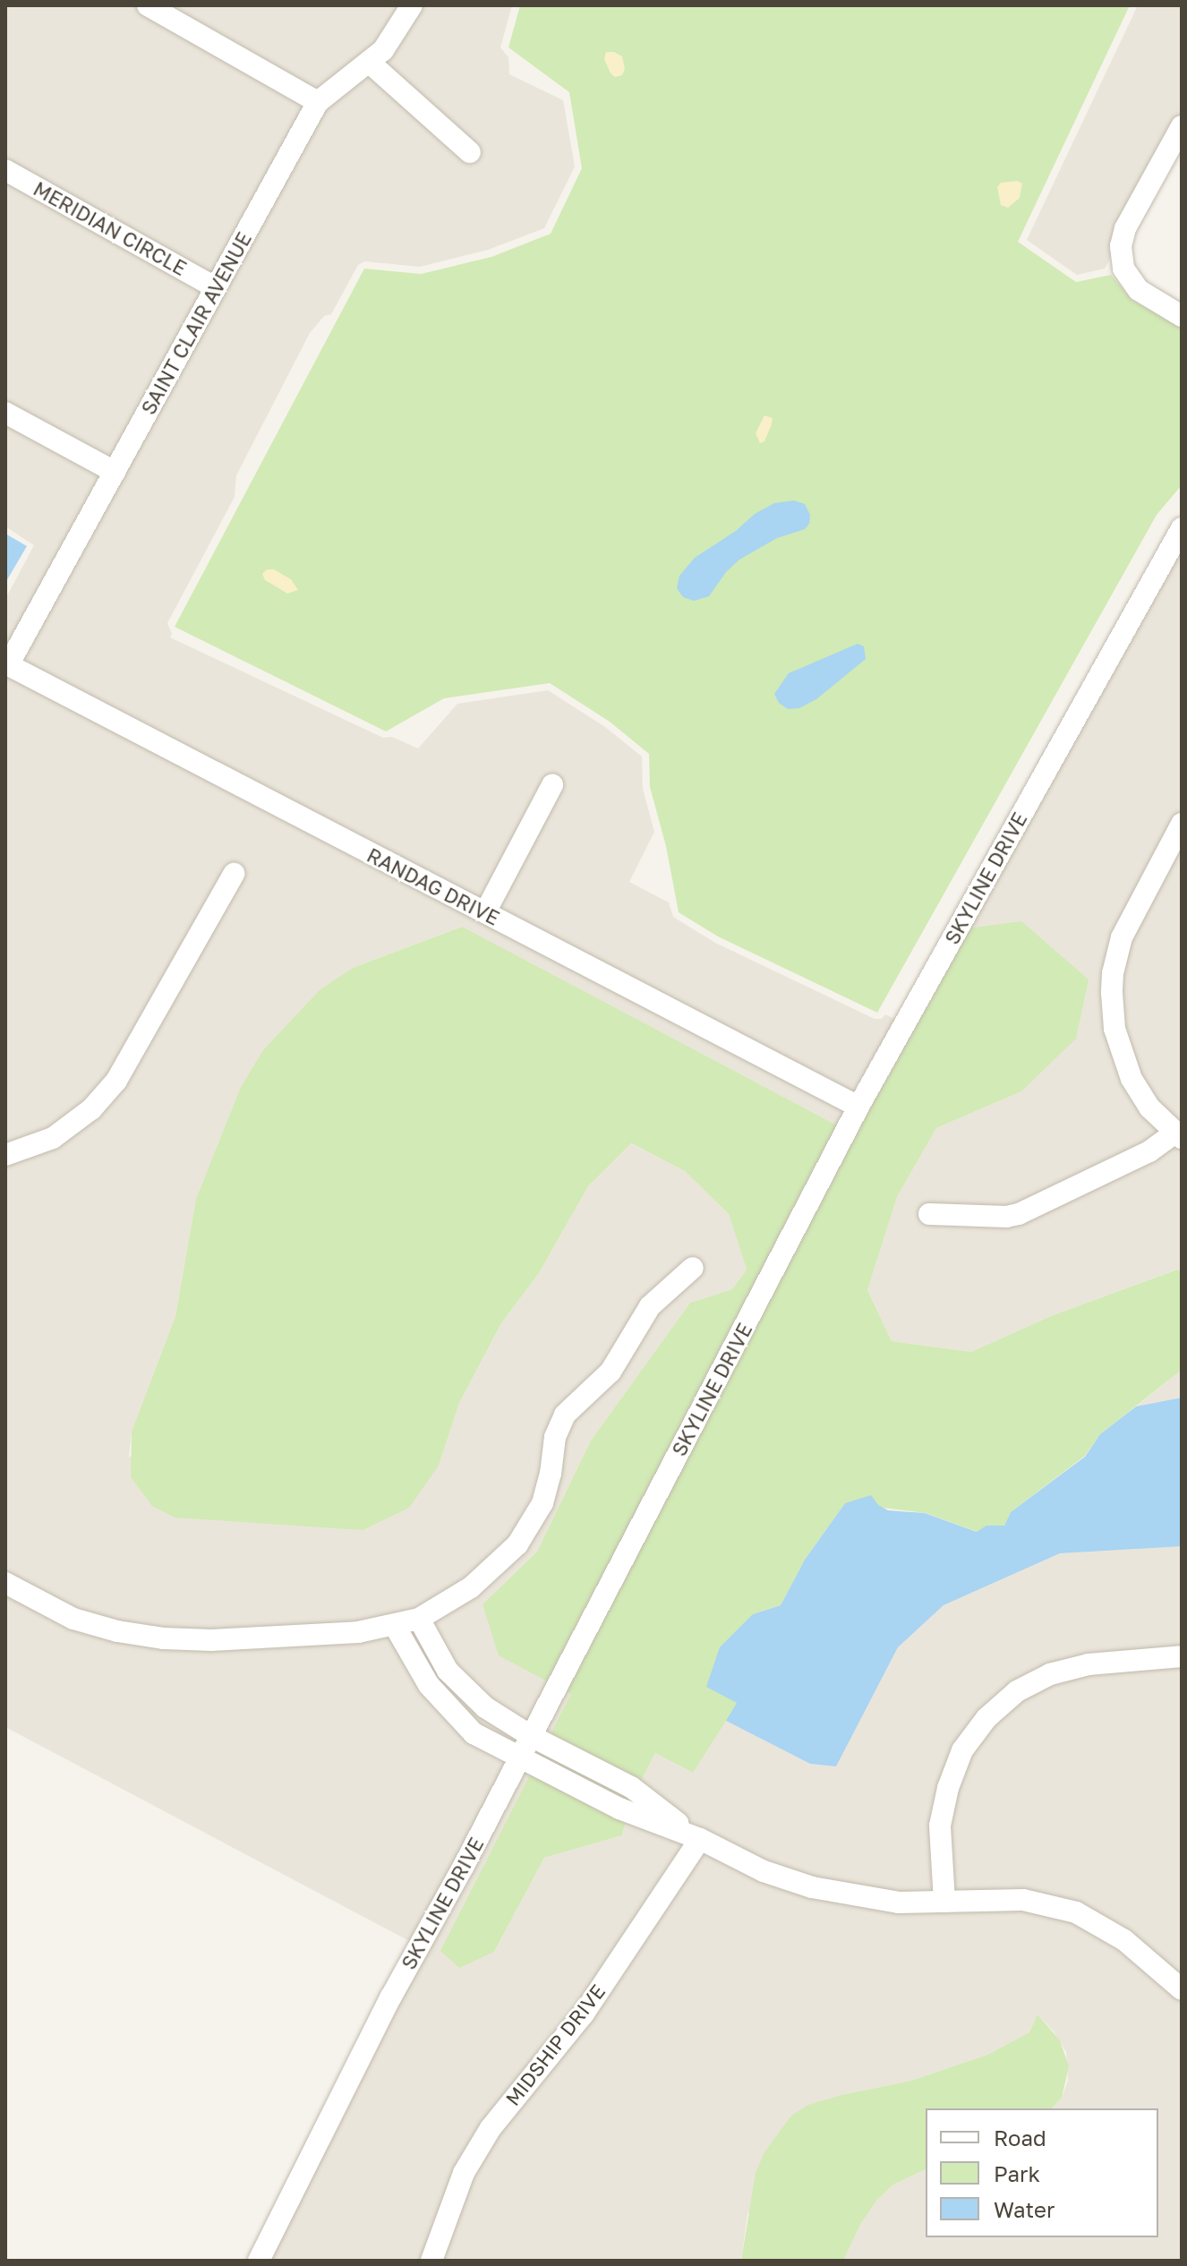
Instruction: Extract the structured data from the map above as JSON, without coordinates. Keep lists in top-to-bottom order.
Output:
{
  "streets": {
    "street": [
      "MERIDIAN CIRCLE",
      "SAINT CLAIR AVENUE",
      "SKYLINE DRIVE",
      "RANDAG DRIVE",
      "MIDSHIP DRIVE"
    ]
  },
  "crossings": [
    ["MERIDIAN CIRCLE", "SAINT CLAIR AVENUE"],
    ["SAINT CLAIR AVENUE", "RANDAG DRIVE"],
    ["SKYLINE DRIVE", "RANDAG DRIVE"]
  ],
  "legend": ["Road", "Park", "Water"]
}
